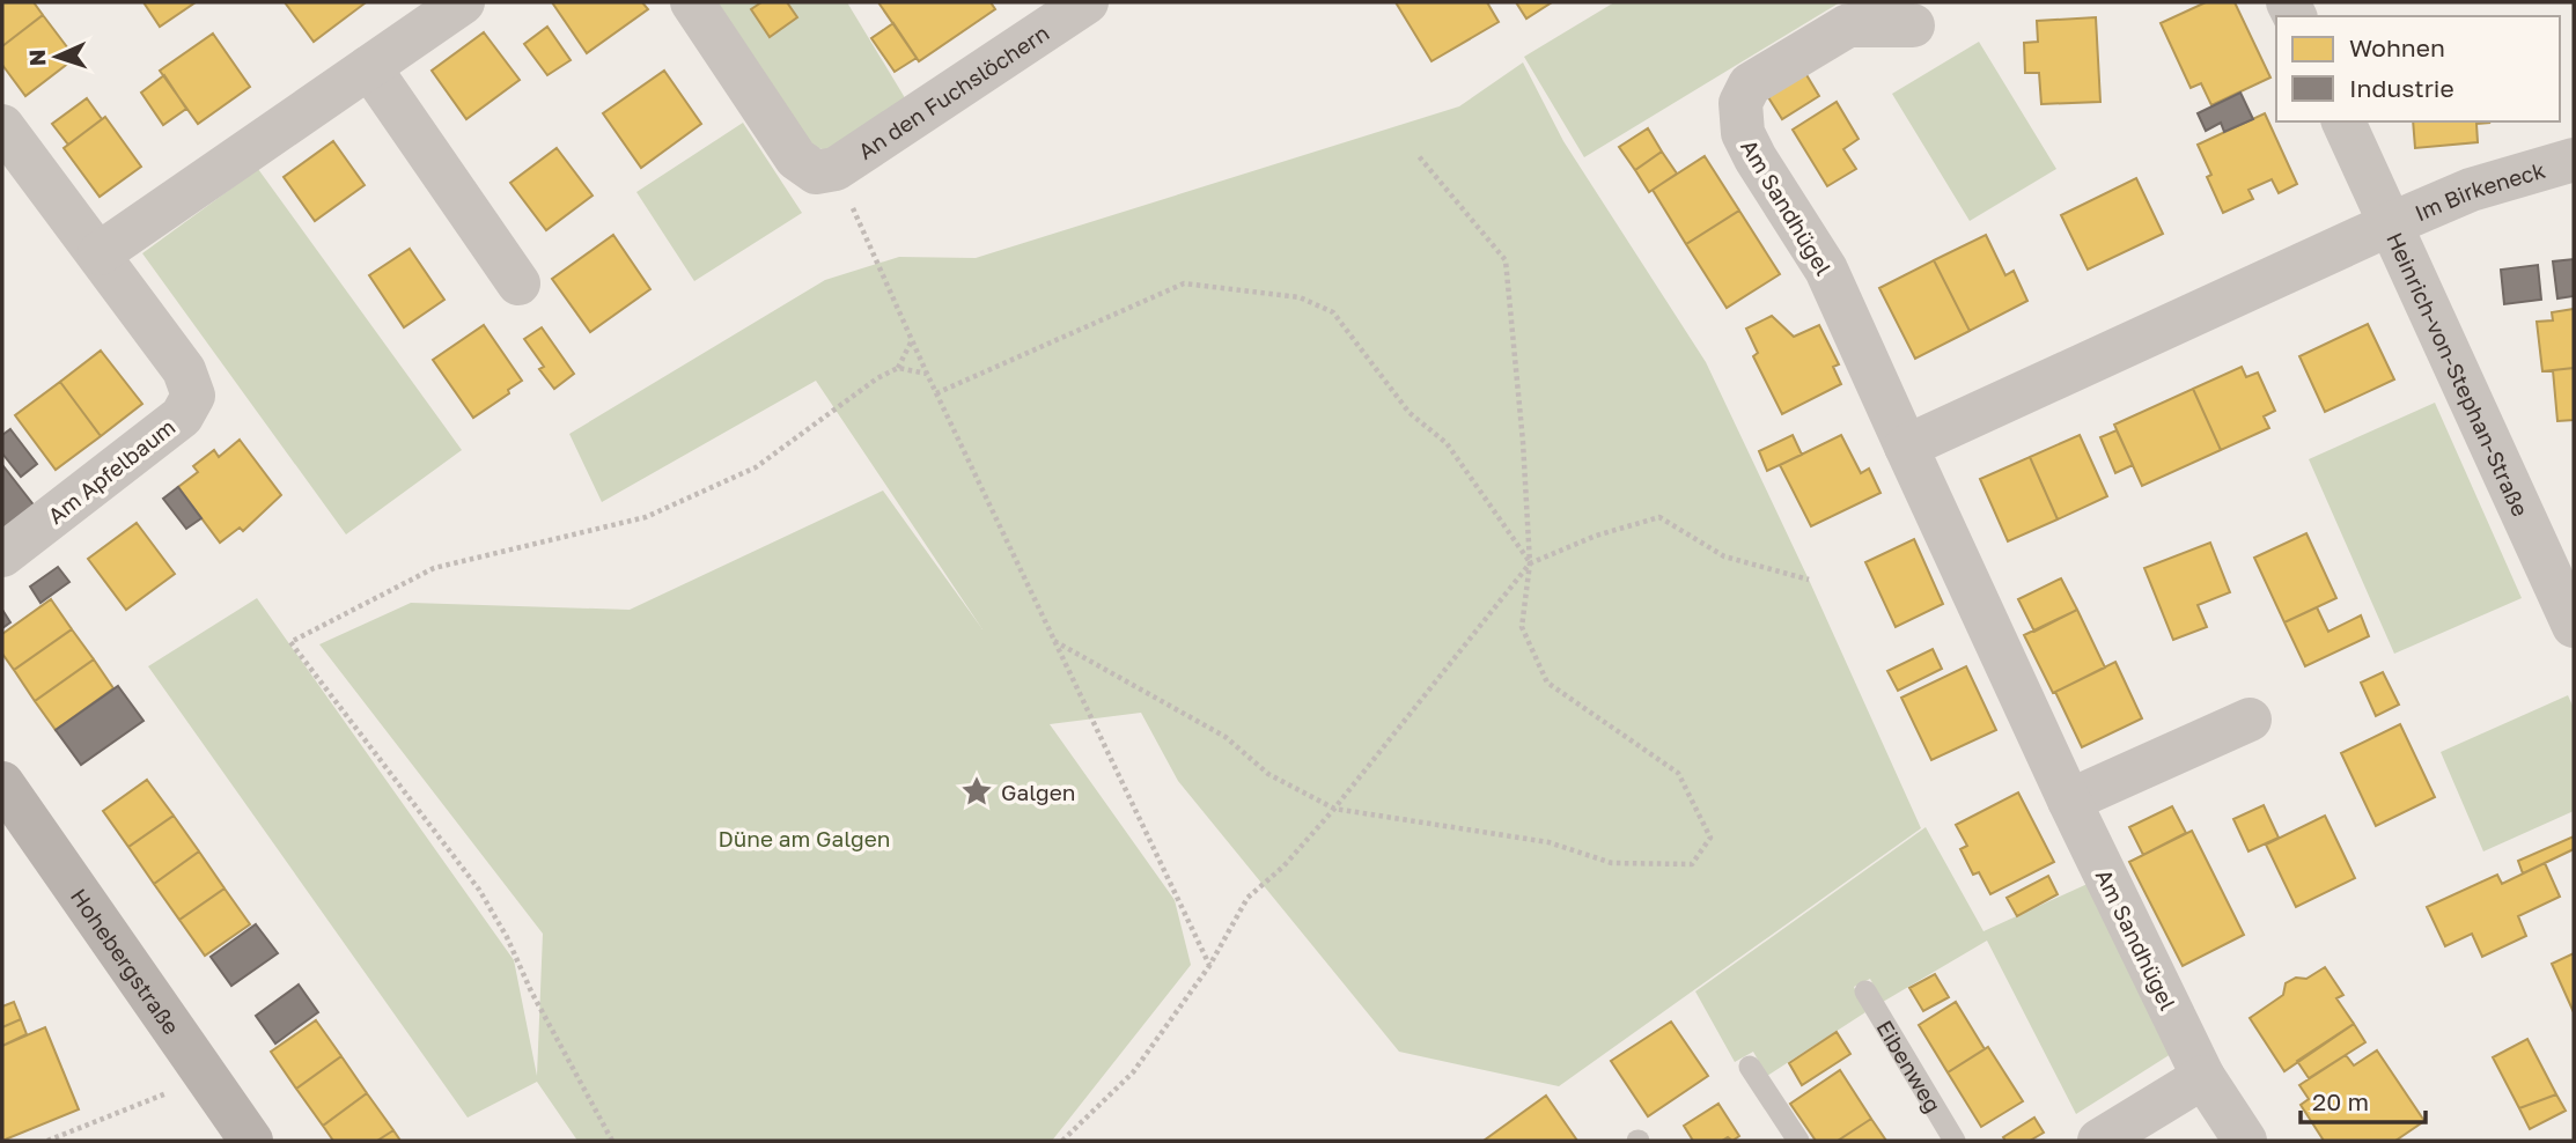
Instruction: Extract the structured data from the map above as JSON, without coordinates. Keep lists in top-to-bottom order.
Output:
{
  "streets": {
    "street": [
      "An den Fuchslöchern",
      "Im Birkeneck",
      "Am Sandhügel",
      "Heinrich-von-Stephan-Straße",
      "Am Apfelbaum",
      "Hohebergstraße"
    ],
    "lane": ["Eibenweg"]
  },
  "crossings": [
    ["Im Birkeneck", "Heinrich-von-Stephan-Straße"]
  ],
  "parks": ["Düne am Galgen"],
  "places": {
    "place": ["Galgen"]
  },
  "legend": ["Wohnen", "Industrie"],
  "scale_bar": "20 m",
  "north": "left"
}
